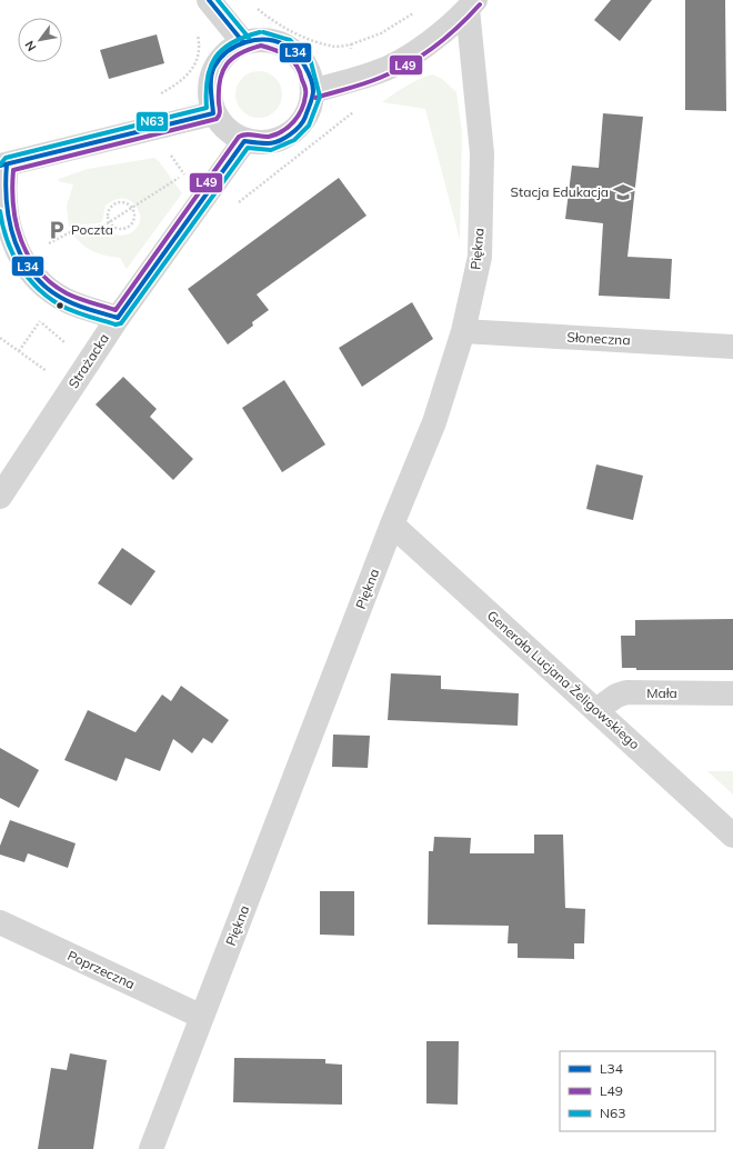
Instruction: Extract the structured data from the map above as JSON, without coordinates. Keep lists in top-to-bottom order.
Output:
{
  "streets": {
    "street": [
      "Piękna",
      "Słoneczna",
      "Strażacka",
      "Generała Lucjana Żeligowskiego",
      "Mała",
      "Poprzeczna"
    ]
  },
  "crossings": [
    ["Piękna", "Słoneczna"],
    ["Piękna", "Generała Lucjana Żeligowskiego"],
    ["Piękna", "Poprzeczna"],
    ["Generała Lucjana Żeligowskiego", "Mała"]
  ],
  "places": {
    "school or university": ["Stacja Edukacja"],
    "parking": ["Poczta"]
  },
  "lines": ["transit line L34", "transit line N63", "transit line L49"],
  "legend": ["L34", "L49", "N63"],
  "north": "bottom left"
}
